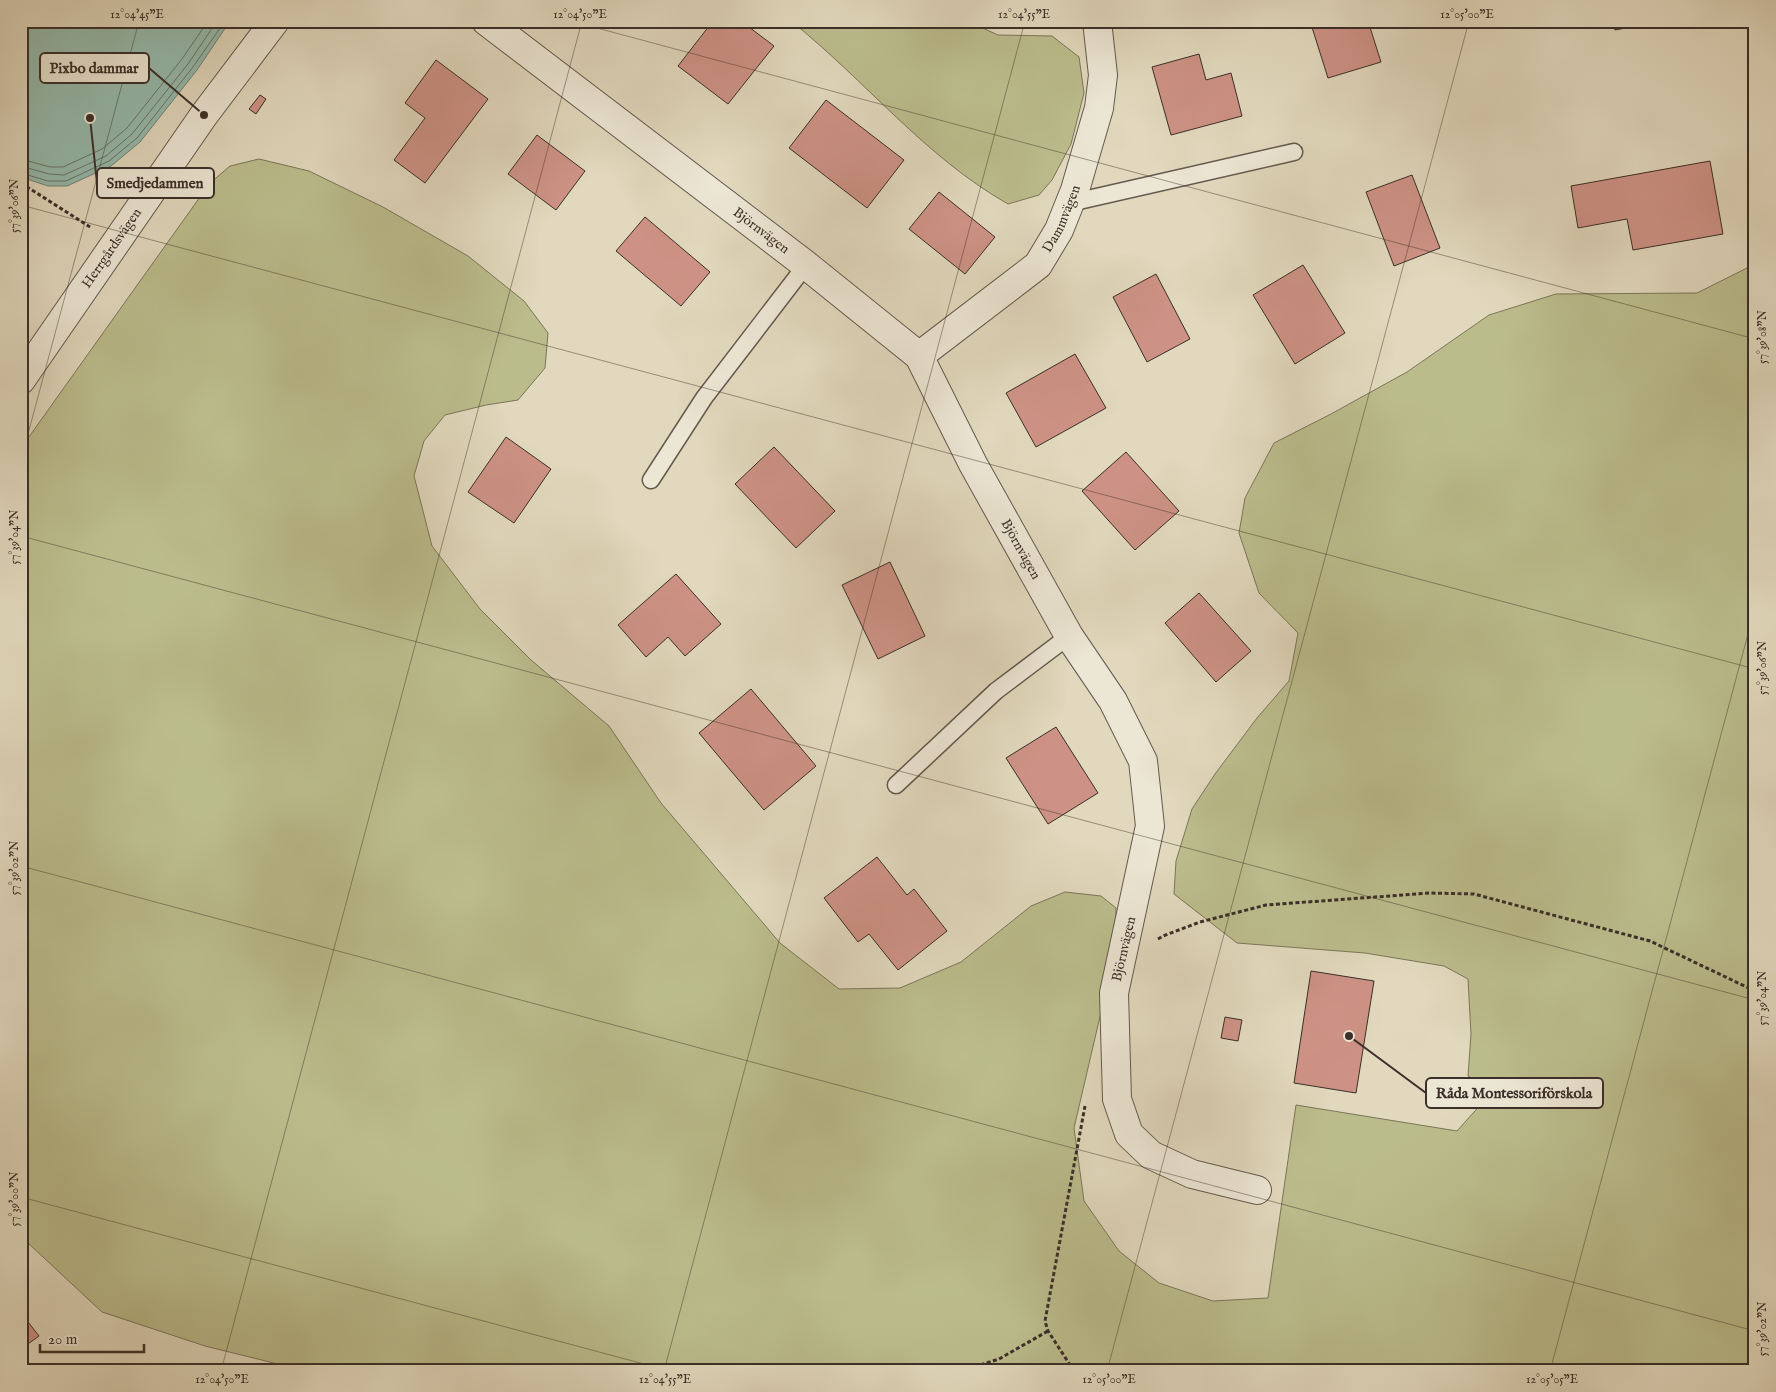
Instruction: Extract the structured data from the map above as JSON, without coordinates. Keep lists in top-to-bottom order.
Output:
{
  "streets": {
    "street": ["Dammvägen", "Björnvägen", "Herrgårdsvägen"]
  },
  "crossings": [
    ["Dammvägen", "Björnvägen"]
  ],
  "places": ["Pixbo dammar", "Smedjedammen", "Råda Montessoriförskola"],
  "scale_bar": "20 m",
  "coordinates": [
    "12°04'45\"E",
    "12°04'50\"E",
    "12°04'55\"E",
    "12°05'00\"E",
    "57°39'06\"N",
    "57°39'08\"N",
    "57°39'04\"N",
    "57°39'02\"N",
    "57°39'00\"N",
    "12°05'05\"E"
  ]
}
